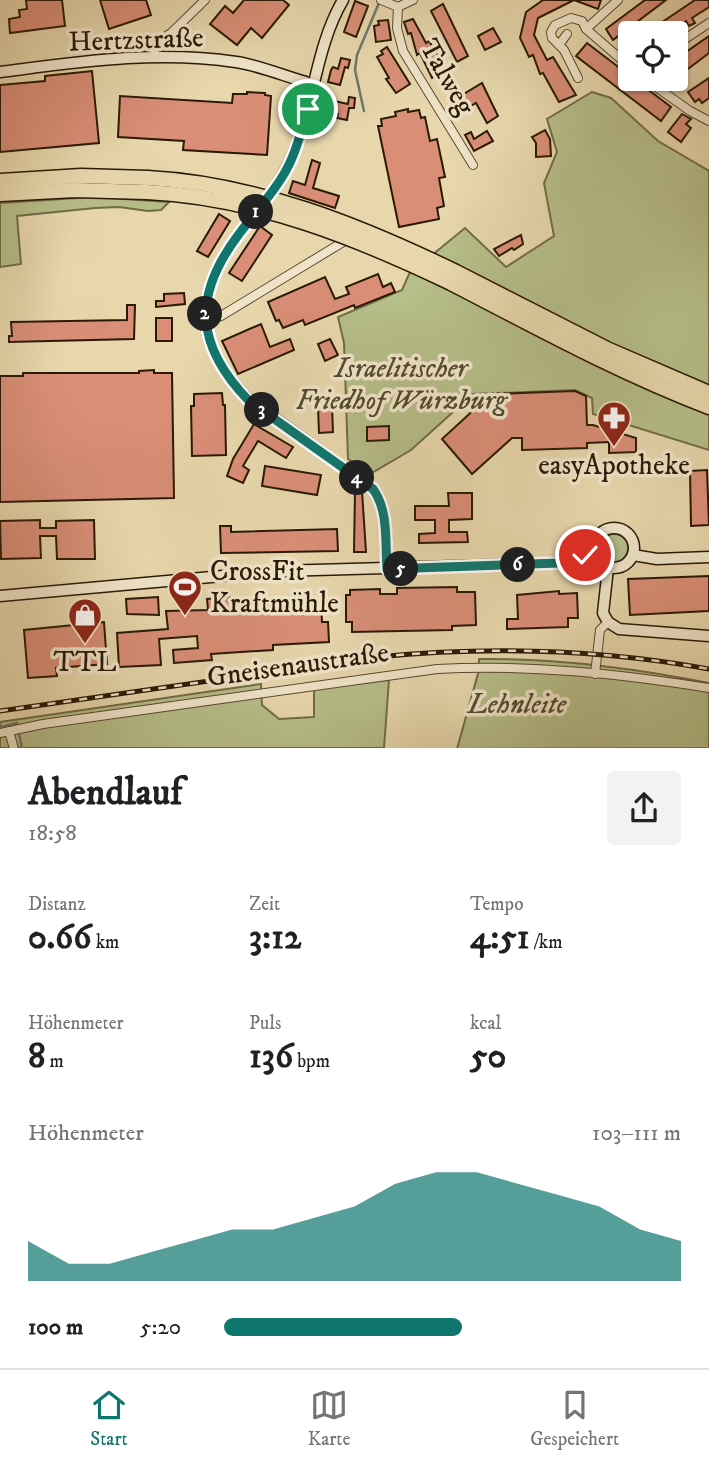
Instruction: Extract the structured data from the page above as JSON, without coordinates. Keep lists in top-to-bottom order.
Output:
{
  "streets": {
    "street": ["Hertzstraße", "Talweg", "Gneisenaustraße"]
  },
  "parks": ["Israelitischer Friedhof Würzburg", "Lehnleite"],
  "places": {
    "pharmacy": ["easyApotheke"],
    "sports": ["CrossFit Kraftmühle"],
    "shop": ["TTL"]
  },
  "page": {
    "pins": [
      "1",
      "2",
      "3",
      "4",
      "6",
      "5"
    ],
    "heading": ["Abendlauf", "18:58"],
    "stats": [
      ["Distanz", "0.66 km"],
      ["Zeit", "3:12"],
      ["Tempo", "4:51 /km"],
      ["Höhenmeter", "8 m"],
      ["Puls", "136 bpm"],
      ["kcal", "50"]
    ],
    "chart": ["Höhenmeter", "103–111 m"],
    "list": [
      {
        "name": "100 m",
        "note": "5:20"
      }
    ],
    "tabs": ["Start", "Karte", "Gespeichert"]
  }
}
